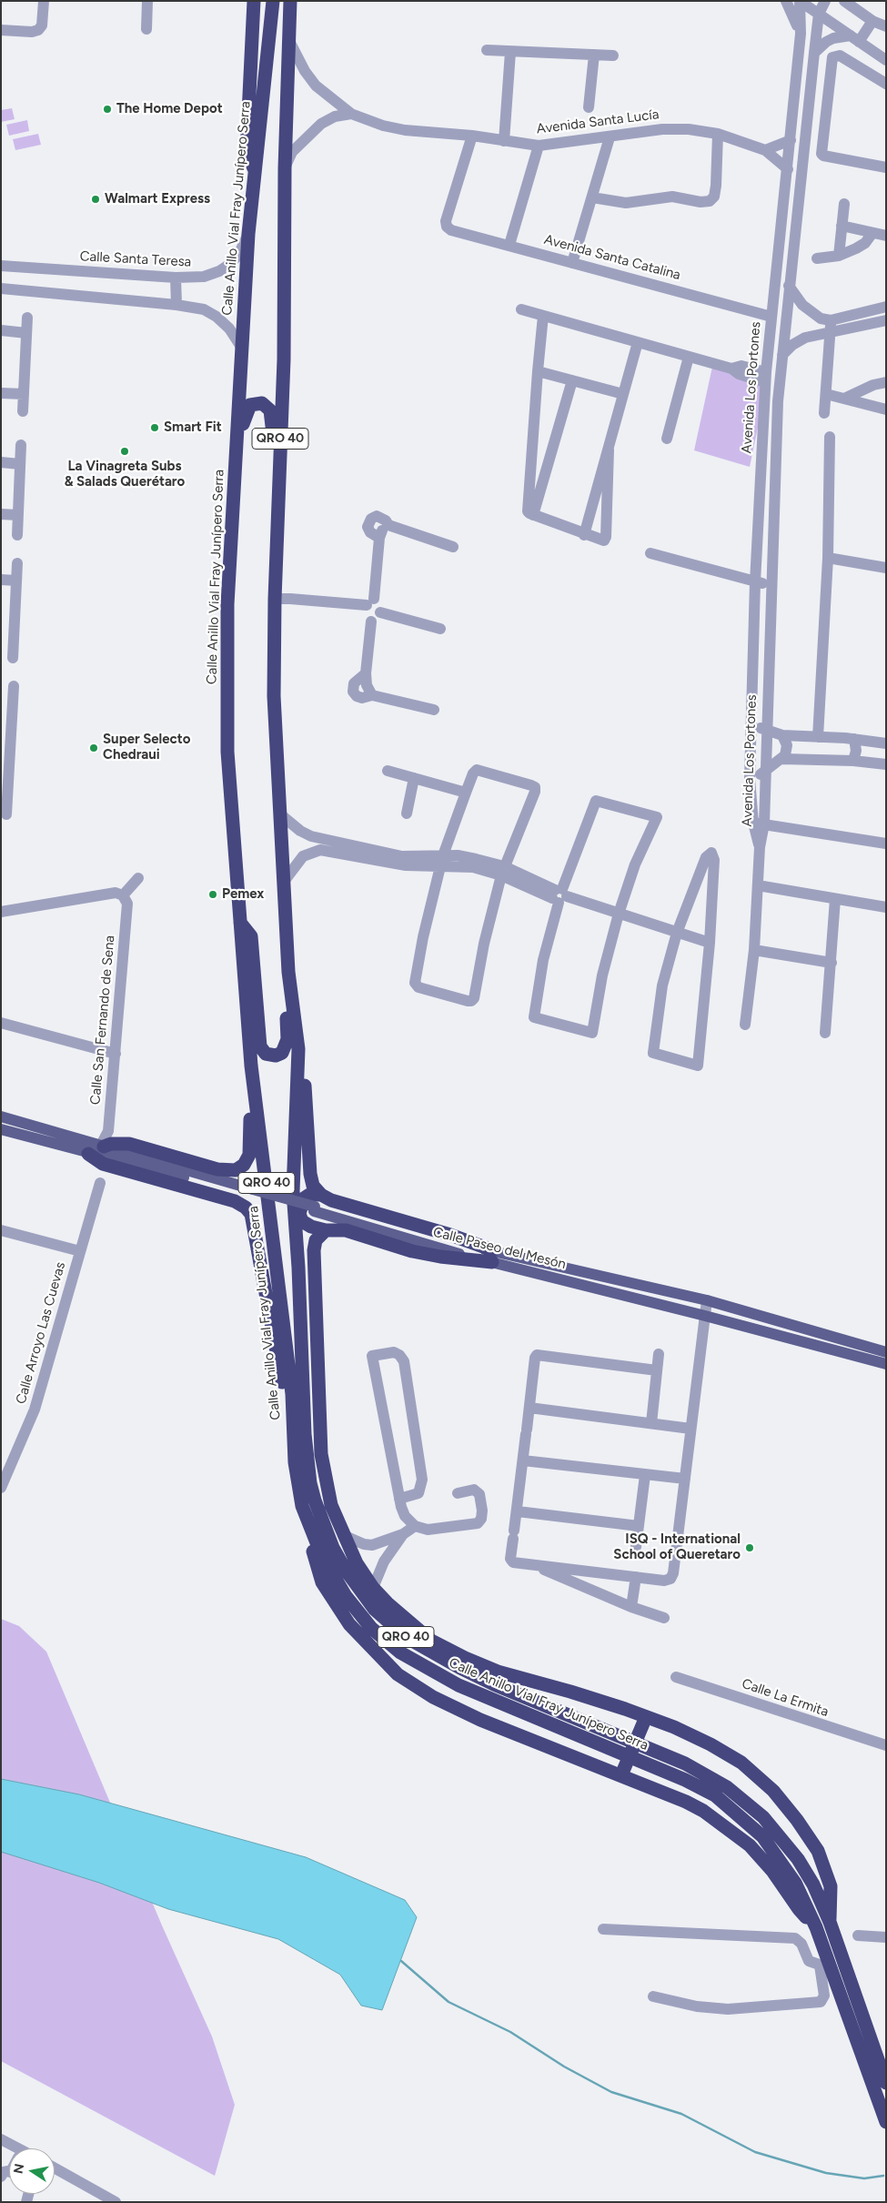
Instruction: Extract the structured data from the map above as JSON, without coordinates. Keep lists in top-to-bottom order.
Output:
{
  "streets": {
    "highway": ["Calle Anillo Vial Fray Junípero Serra", "QRO 40"],
    "main road": ["Calle Paseo del Mesón"],
    "street": [
      "Avenida Santa Lucía",
      "Avenida Santa Catalina",
      "Calle Santa Teresa",
      "Avenida Los Portones",
      "Calle San Fernando de Sena",
      "Calle Arroyo Las Cuevas",
      "Calle La Ermita"
    ]
  },
  "crossings": [
    ["Avenida Santa Lucía", "Calle Anillo Vial Fray Junípero Serra"],
    ["Avenida Santa Lucía", "Avenida Santa Catalina"],
    ["Avenida Santa Lucía", "Avenida Los Portones"],
    ["Calle Anillo Vial Fray Junípero Serra", "Calle Santa Teresa"],
    ["Avenida Santa Catalina", "Avenida Los Portones"]
  ],
  "places": [
    "The Home Depot",
    "Walmart Express",
    "Smart Fit",
    "La Vinagreta Subs & Salads Querétaro",
    "Super Selecto Chedraui",
    "Pemex",
    "ISQ - International School of Queretaro"
  ],
  "north": "left"
}
